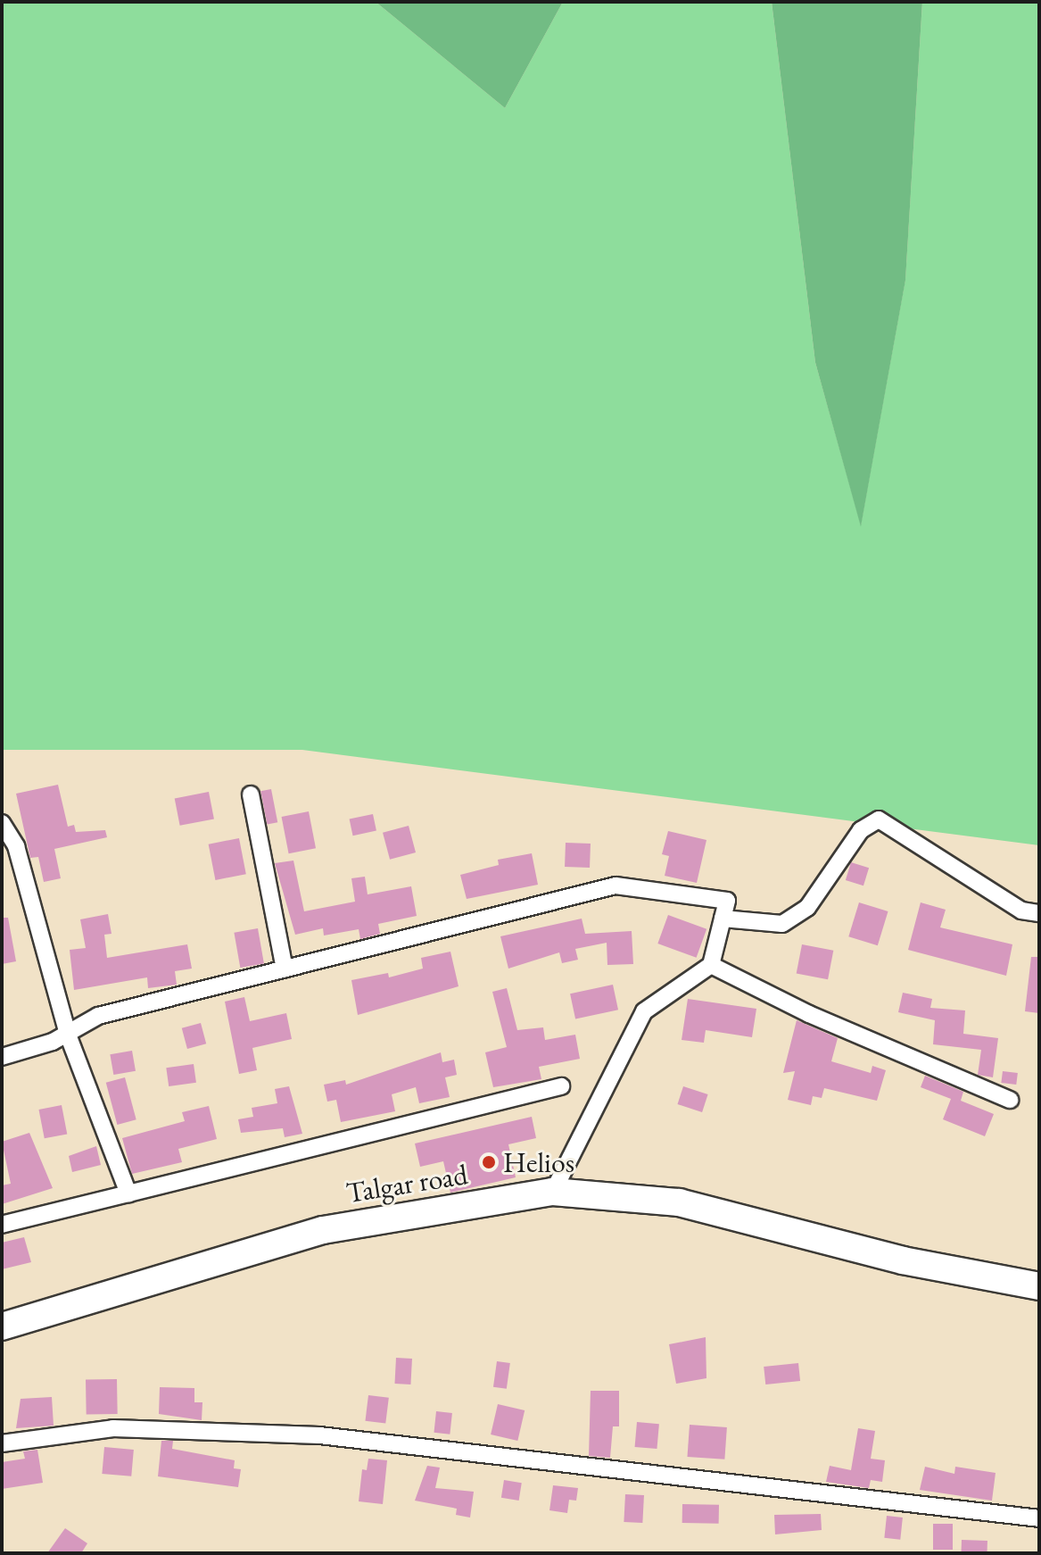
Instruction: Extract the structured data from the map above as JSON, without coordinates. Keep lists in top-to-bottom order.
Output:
{
  "streets": {
    "main road": ["Talgar road"]
  },
  "places": ["Helios"]
}
